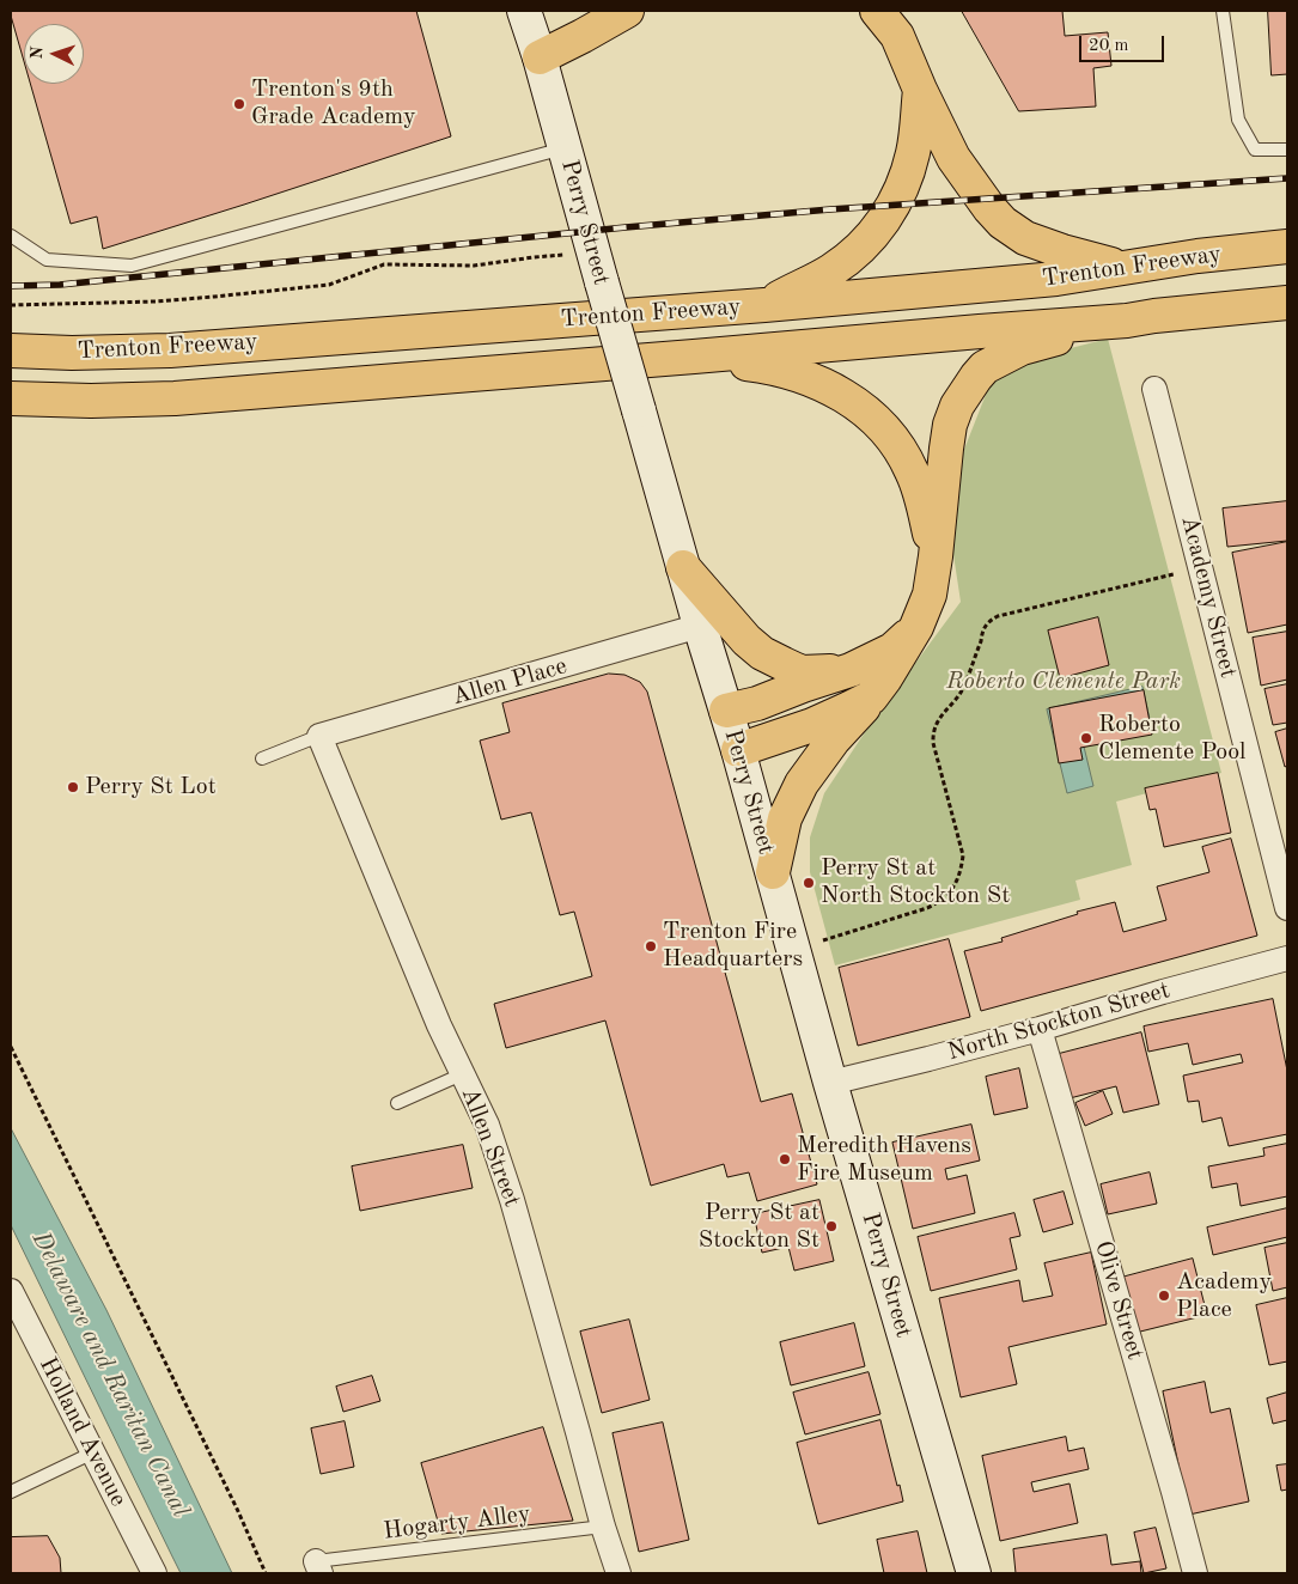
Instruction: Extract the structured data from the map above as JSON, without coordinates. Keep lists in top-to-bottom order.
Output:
{
  "streets": {
    "highway": ["Trenton Freeway"],
    "street": [
      "Perry Street",
      "Academy Street",
      "Allen Place",
      "North Stockton Street",
      "Allen Street",
      "Olive Street",
      "Holland Avenue"
    ],
    "lane": ["Hogarty Alley"]
  },
  "crossings": [
    ["Perry Street", "Allen Place"],
    ["Perry Street", "North Stockton Street"],
    ["Allen Place", "Allen Street"],
    ["North Stockton Street", "Olive Street"],
    ["Allen Street", "Hogarty Alley"]
  ],
  "water": ["Delaware and Raritan Canal"],
  "parks": ["Roberto Clemente Park"],
  "places": [
    "Trenton's 9th Grade Academy",
    "Roberto Clemente Pool",
    "Perry St Lot",
    "Perry St at North Stockton St",
    "Trenton Fire Headquarters",
    "Meredith Havens Fire Museum",
    "Perry St at Stockton St",
    "Academy Place"
  ],
  "scale_bar": "20 m",
  "north": "left"
}
